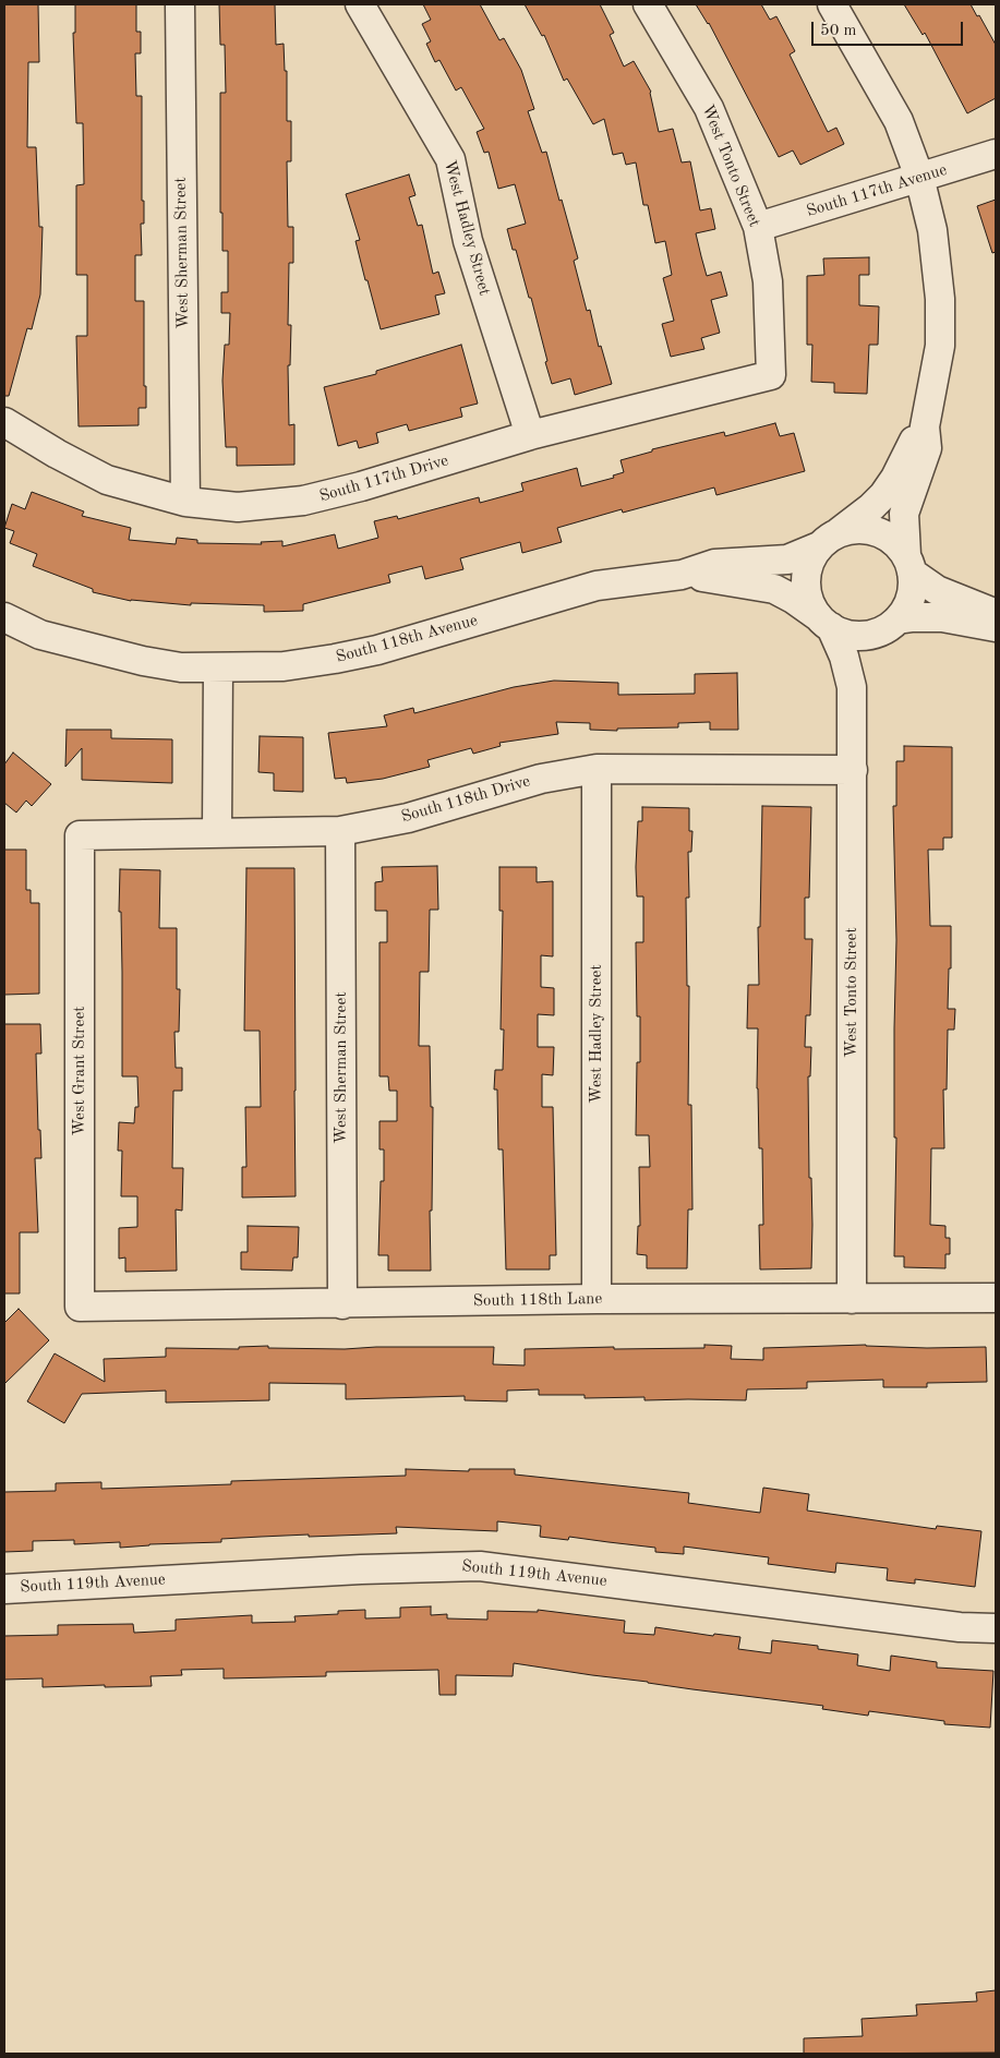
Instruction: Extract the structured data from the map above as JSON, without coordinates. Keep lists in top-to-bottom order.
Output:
{
  "streets": {
    "street": [
      "West Tonto Street",
      "South 117th Avenue",
      "West Hadley Street",
      "West Sherman Street",
      "South 117th Drive",
      "South 118th Avenue",
      "South 118th Drive",
      "West Grant Street",
      "South 118th Lane",
      "South 119th Avenue"
    ]
  },
  "crossings": [
    ["West Tonto Street", "South 117th Avenue"],
    ["West Tonto Street", "South 117th Drive"],
    ["West Tonto Street", "South 118th Avenue"],
    ["West Tonto Street", "South 118th Drive"],
    ["West Tonto Street", "South 118th Lane"],
    ["West Hadley Street", "South 117th Drive"],
    ["West Hadley Street", "South 118th Drive"],
    ["West Hadley Street", "South 118th Lane"],
    ["West Sherman Street", "South 117th Drive"],
    ["West Sherman Street", "South 118th Drive"],
    ["West Sherman Street", "South 118th Lane"],
    ["South 118th Drive", "West Grant Street"],
    ["West Grant Street", "South 118th Lane"]
  ],
  "scale_bar": "50 m"
}
